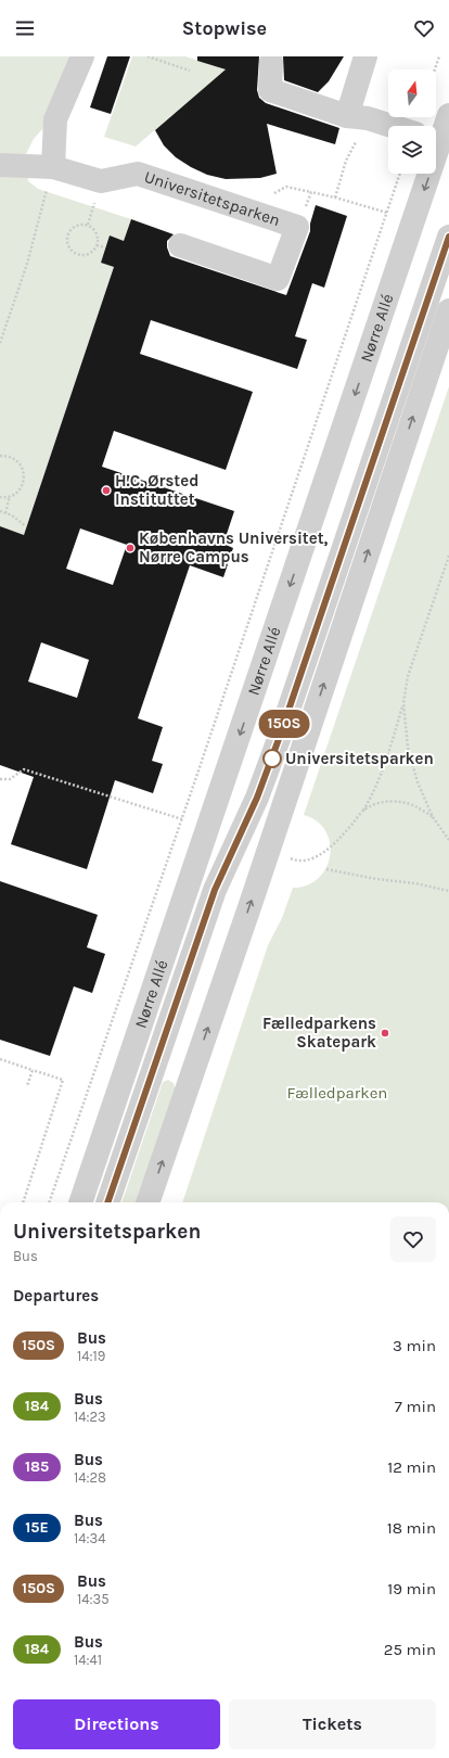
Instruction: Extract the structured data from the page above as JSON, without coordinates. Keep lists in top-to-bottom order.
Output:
{
  "streets": {
    "street": ["Universitetsparken", "Nørre Allé"]
  },
  "parks": ["Fælledparken"],
  "places": [
    "H.C. Ørsted Instituttet",
    "Københavns Universitet, Nørre Campus",
    "Universitetsparken",
    "Fælledparkens Skatepark"
  ],
  "lines": ["bus line 150S"],
  "north": "top",
  "page": {
    "header": "Stopwise",
    "on_map": "150S",
    "heading": [
      ["Universitetsparken", "Bus"],
      "Departures"
    ],
    "list": [
      {
        "mark": "150S",
        "name": "Bus",
        "note": "14:19",
        "value": "3 min"
      },
      {
        "mark": "184",
        "name": "Bus",
        "note": "14:23",
        "value": "7 min"
      },
      {
        "mark": "185",
        "name": "Bus",
        "note": "14:28",
        "value": "12 min"
      },
      {
        "mark": "15E",
        "name": "Bus",
        "note": "14:34",
        "value": "18 min"
      },
      {
        "mark": "150S",
        "name": "Bus",
        "note": "14:35",
        "value": "19 min"
      },
      {
        "mark": "184",
        "name": "Bus",
        "note": "14:41",
        "value": "25 min"
      }
    ],
    "buttons": ["Directions", "Tickets"]
  }
}
